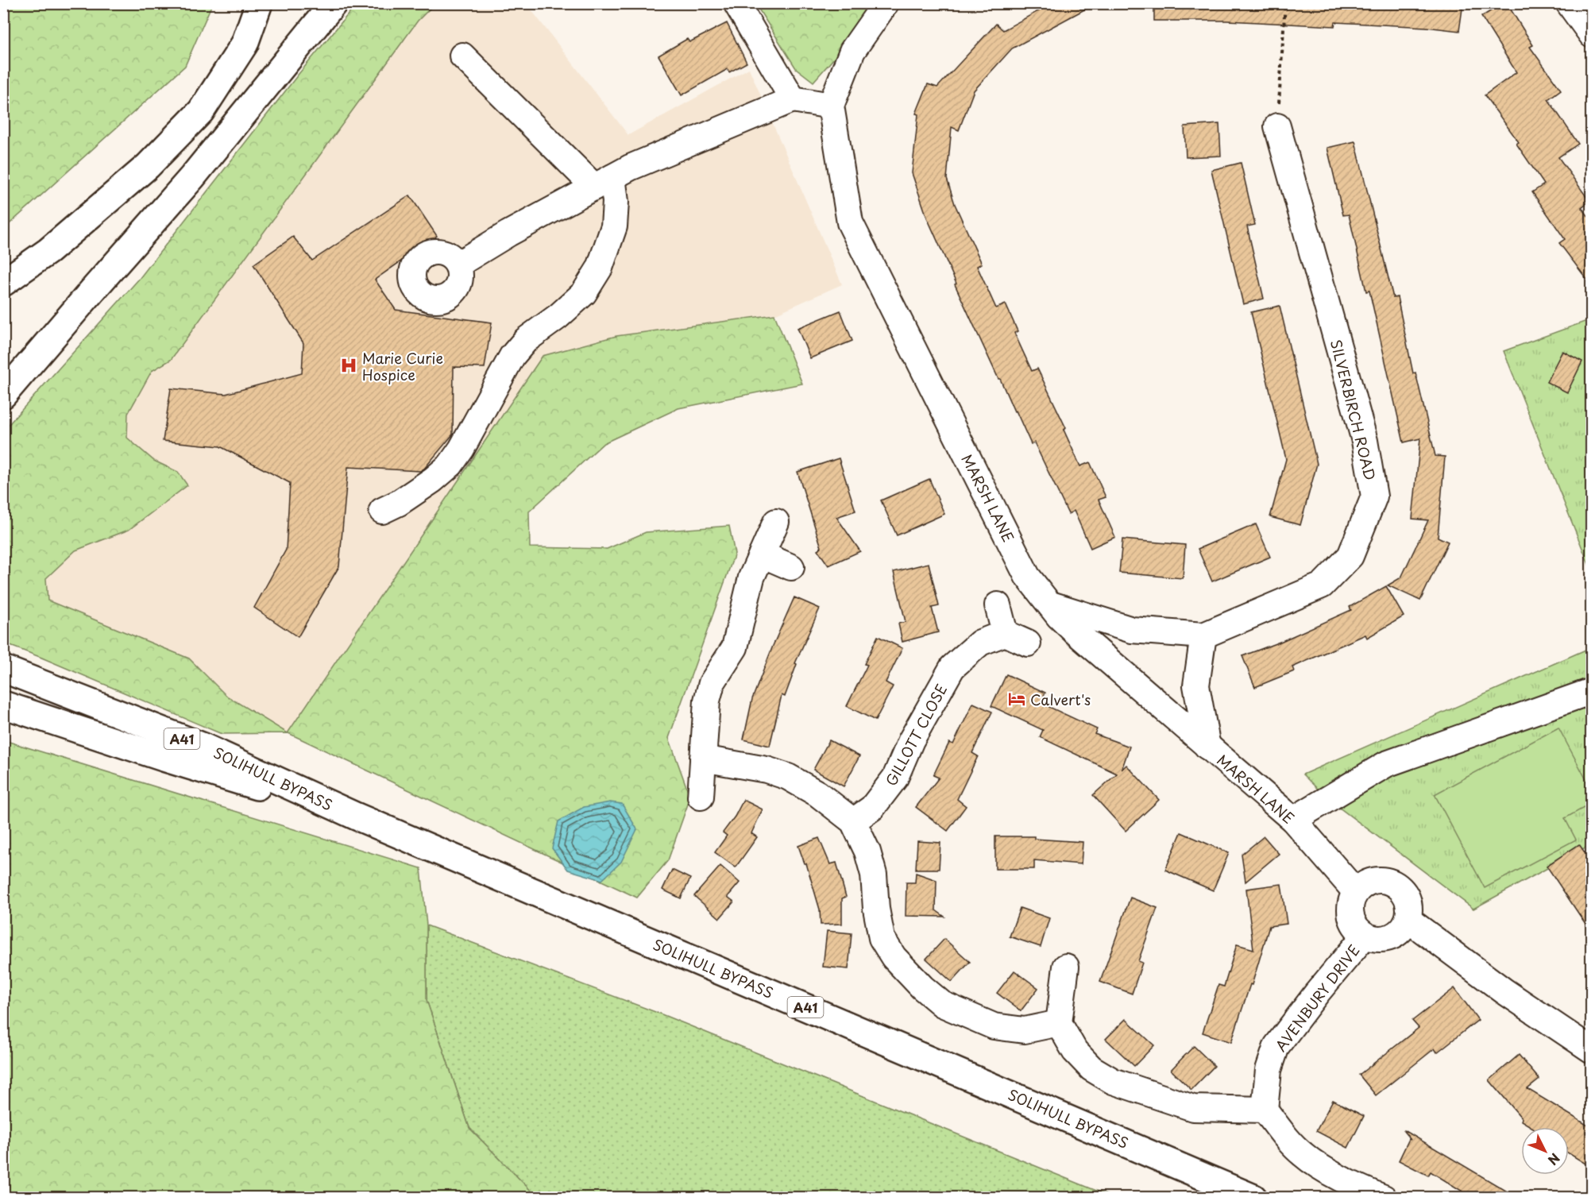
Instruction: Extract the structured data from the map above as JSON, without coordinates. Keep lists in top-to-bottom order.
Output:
{
  "streets": {
    "highway": ["A41", "SOLIHULL BYPASS"],
    "street": [
      "SILVERBIRCH ROAD",
      "MARSH LANE",
      "GILLOTT CLOSE",
      "AVENBURY DRIVE"
    ]
  },
  "crossings": [
    ["SILVERBIRCH ROAD", "MARSH LANE"],
    ["MARSH LANE", "AVENBURY DRIVE"]
  ],
  "places": {
    "hospital": ["Marie Curie Hospice"],
    "hotel": ["Calvert's"]
  },
  "north": "bottom right"
}
